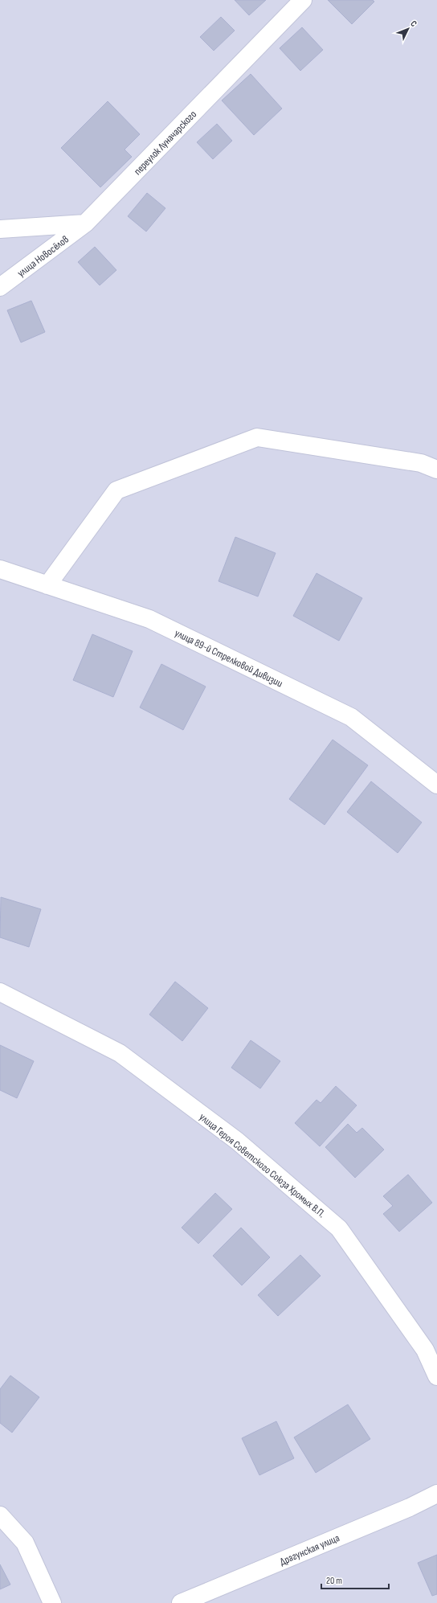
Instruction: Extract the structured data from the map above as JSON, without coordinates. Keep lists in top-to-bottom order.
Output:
{
  "streets": {
    "street": [
      "переулок Луначарского",
      "улица Новосёлов",
      "улица 89-й Стрелковой Дивизии",
      "улица Героя Советского Союза Хромых В.П.",
      "Драгунская улица"
    ]
  },
  "crossings": [
    ["переулок Луначарского", "улица Новосёлов"]
  ],
  "scale_bar": "20 m",
  "north": "top right"
}
